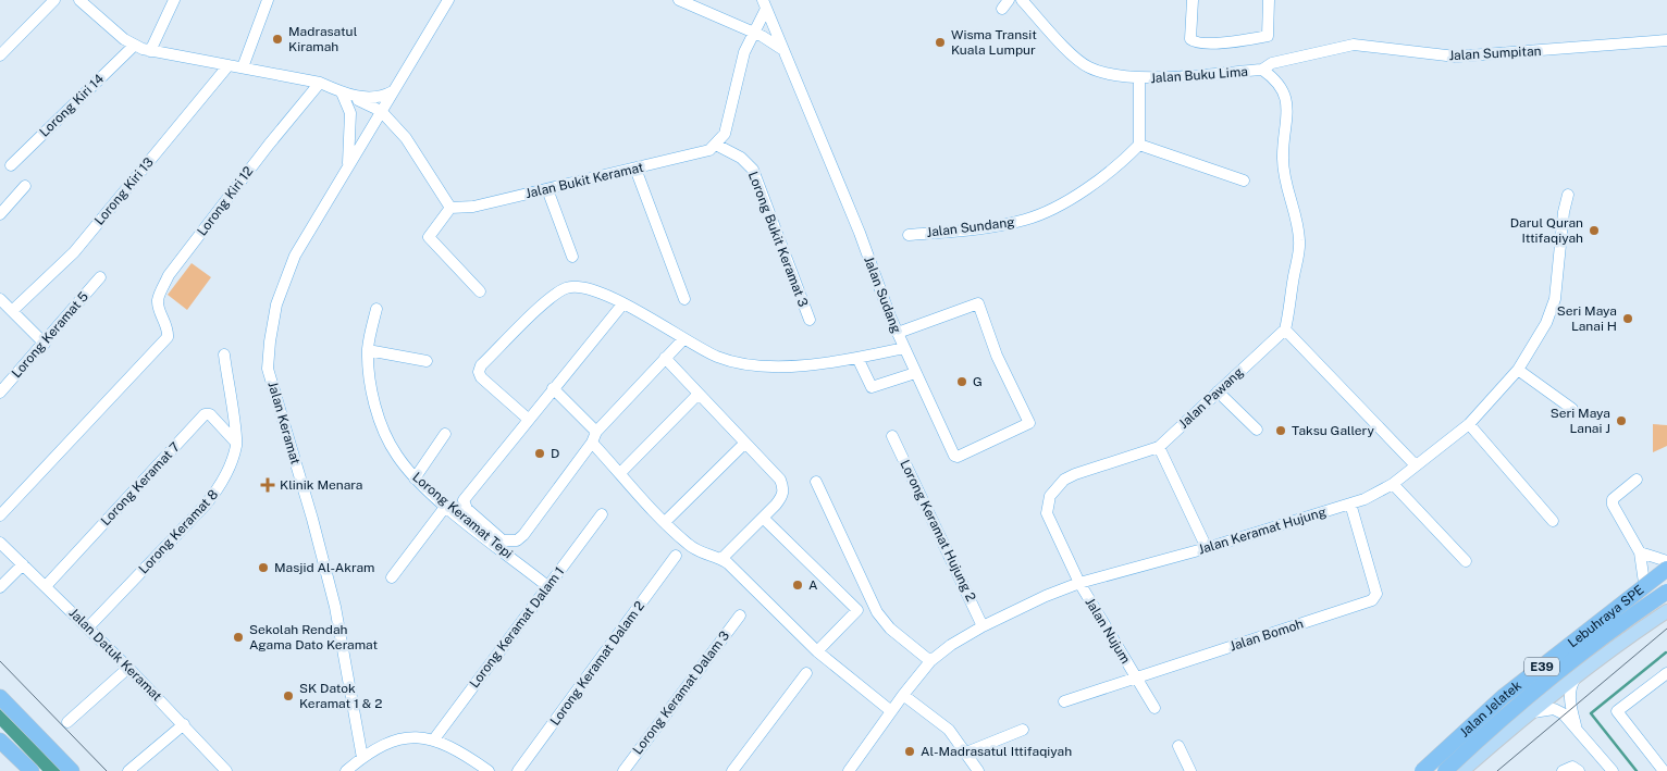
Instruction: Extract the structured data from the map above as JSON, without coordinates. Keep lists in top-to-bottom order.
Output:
{
  "streets": {
    "highway": ["Lebuhraya SPE", "E39"],
    "main road": ["Jalan Jelatek"],
    "street": [
      "Jalan Sumpitan",
      "Jalan Buku Lima",
      "Lorong Kiri 14",
      "Jalan Bukit Keramat",
      "Lorong Kiri 13",
      "Lorong Kiri 12",
      "Jalan Sundang",
      "Lorong Bukit Keramat 3",
      "Jalan Sudang",
      "Lorong Keramat 5",
      "Jalan Pawang",
      "Jalan Keramat",
      "Lorong Keramat 7",
      "Lorong Keramat Tepi",
      "Lorong Keramat Hujung 2",
      "Jalan Keramat Hujung",
      "Lorong Keramat 8",
      "Lorong Keramat Dalam 1",
      "Jalan Nujum",
      "Jalan Bomoh",
      "Jalan Datuk Keramat",
      "Lorong Keramat Dalam 2",
      "Lorong Keramat Dalam 3"
    ]
  },
  "crossings": [
    ["Jalan Sumpitan", "Jalan Buku Lima"],
    ["Jalan Buku Lima", "Jalan Pawang"],
    ["Jalan Bukit Keramat", "Lorong Bukit Keramat 3"],
    ["Jalan Pawang", "Jalan Keramat Hujung"],
    ["Jalan Pawang", "Jalan Nujum"],
    ["Lorong Keramat 7", "Lorong Keramat 8"],
    ["Lorong Keramat 7", "Jalan Datuk Keramat"],
    ["Lorong Keramat Tepi", "Lorong Keramat Dalam 1"],
    ["Lorong Keramat Hujung 2", "Jalan Keramat Hujung"],
    ["Jalan Keramat Hujung", "Jalan Nujum"],
    ["Jalan Keramat Hujung", "Jalan Bomoh"],
    ["Lorong Keramat 8", "Jalan Datuk Keramat"],
    ["Lebuhraya SPE", "Jalan Jelatek"],
    ["Jalan Nujum", "Jalan Bomoh"]
  ],
  "places": {
    "other": [
      "Madrasatul Kiramah",
      "Wisma Transit Kuala Lumpur",
      "Darul Quran Ittifaqiyah",
      "Seri Maya Lanai H",
      "G",
      "Seri Maya Lanai J",
      "Taksu Gallery",
      "D",
      "Masjid Al-Akram",
      "A",
      "Sekolah Rendah Agama Dato Keramat",
      "SK Datok Keramat 1 & 2",
      "Al-Madrasatul Ittifaqiyah"
    ],
    "health": ["Klinik Menara"]
  }
}
